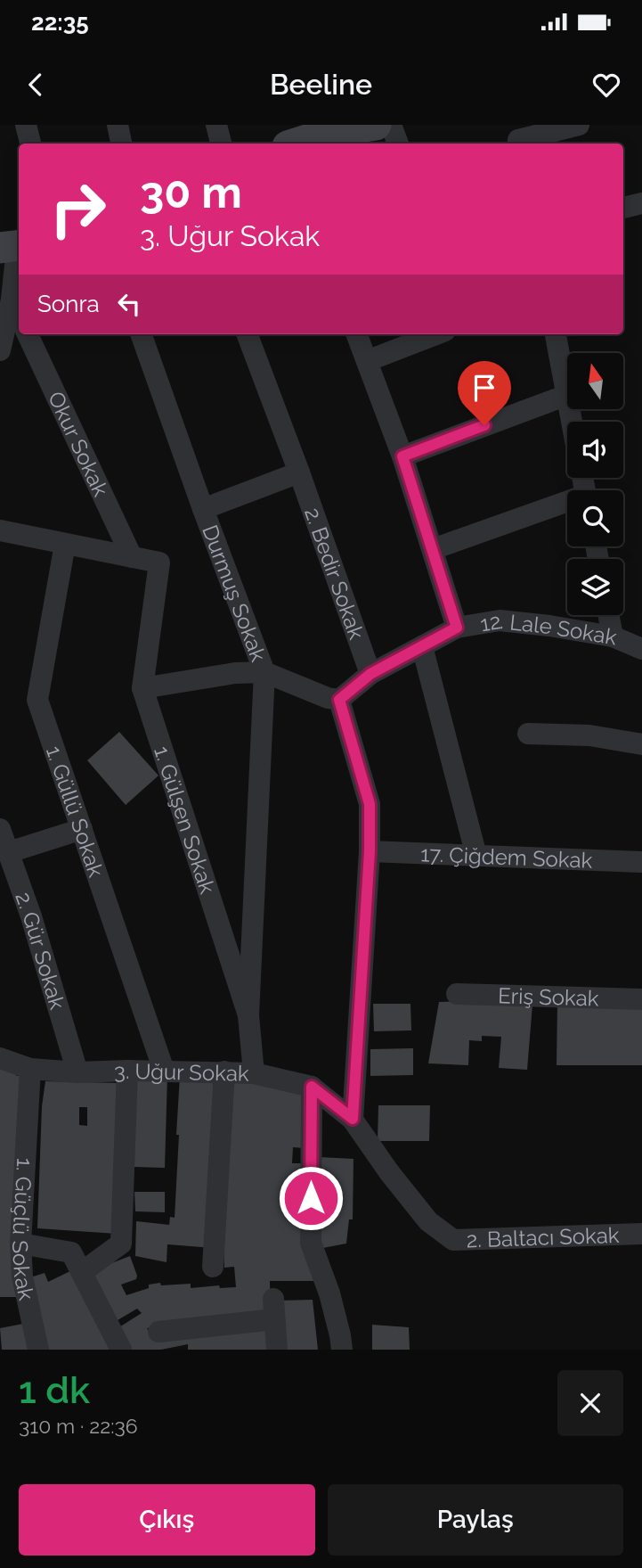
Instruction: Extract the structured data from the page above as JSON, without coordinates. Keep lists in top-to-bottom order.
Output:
{
  "streets": {
    "street": [
      "Okur Sokak",
      "2. Bedir Sokak",
      "Durmuş Sokak",
      "12. Lale Sokak",
      "1. Güllü Sokak",
      "1. Gülşen Sokak",
      "17. Çiğdem Sokak",
      "2. Gür Sokak",
      "Eriş Sokak",
      "3. Uğur Sokak",
      "1. Güçlü Sokak",
      "2. Baltacı Sokak"
    ]
  },
  "crossings": [
    ["Okur Sokak", "1. Gülşen Sokak"],
    ["2. Bedir Sokak", "12. Lale Sokak"],
    ["Durmuş Sokak", "1. Gülşen Sokak"],
    ["1. Güllü Sokak", "3. Uğur Sokak"],
    ["1. Gülşen Sokak", "3. Uğur Sokak"],
    ["2. Gür Sokak", "3. Uğur Sokak"],
    ["3. Uğur Sokak", "1. Güçlü Sokak"],
    ["3. Uğur Sokak", "2. Baltacı Sokak"]
  ],
  "north": "top",
  "page": {
    "status": "22:35",
    "header": "Beeline",
    "turn": ["30 m", "3. Uğur Sokak"],
    "then": "Sonra",
    "heading": ["1 dk", "310 m · 22:36"],
    "buttons": ["Çıkış", "Paylaş"]
  }
}
